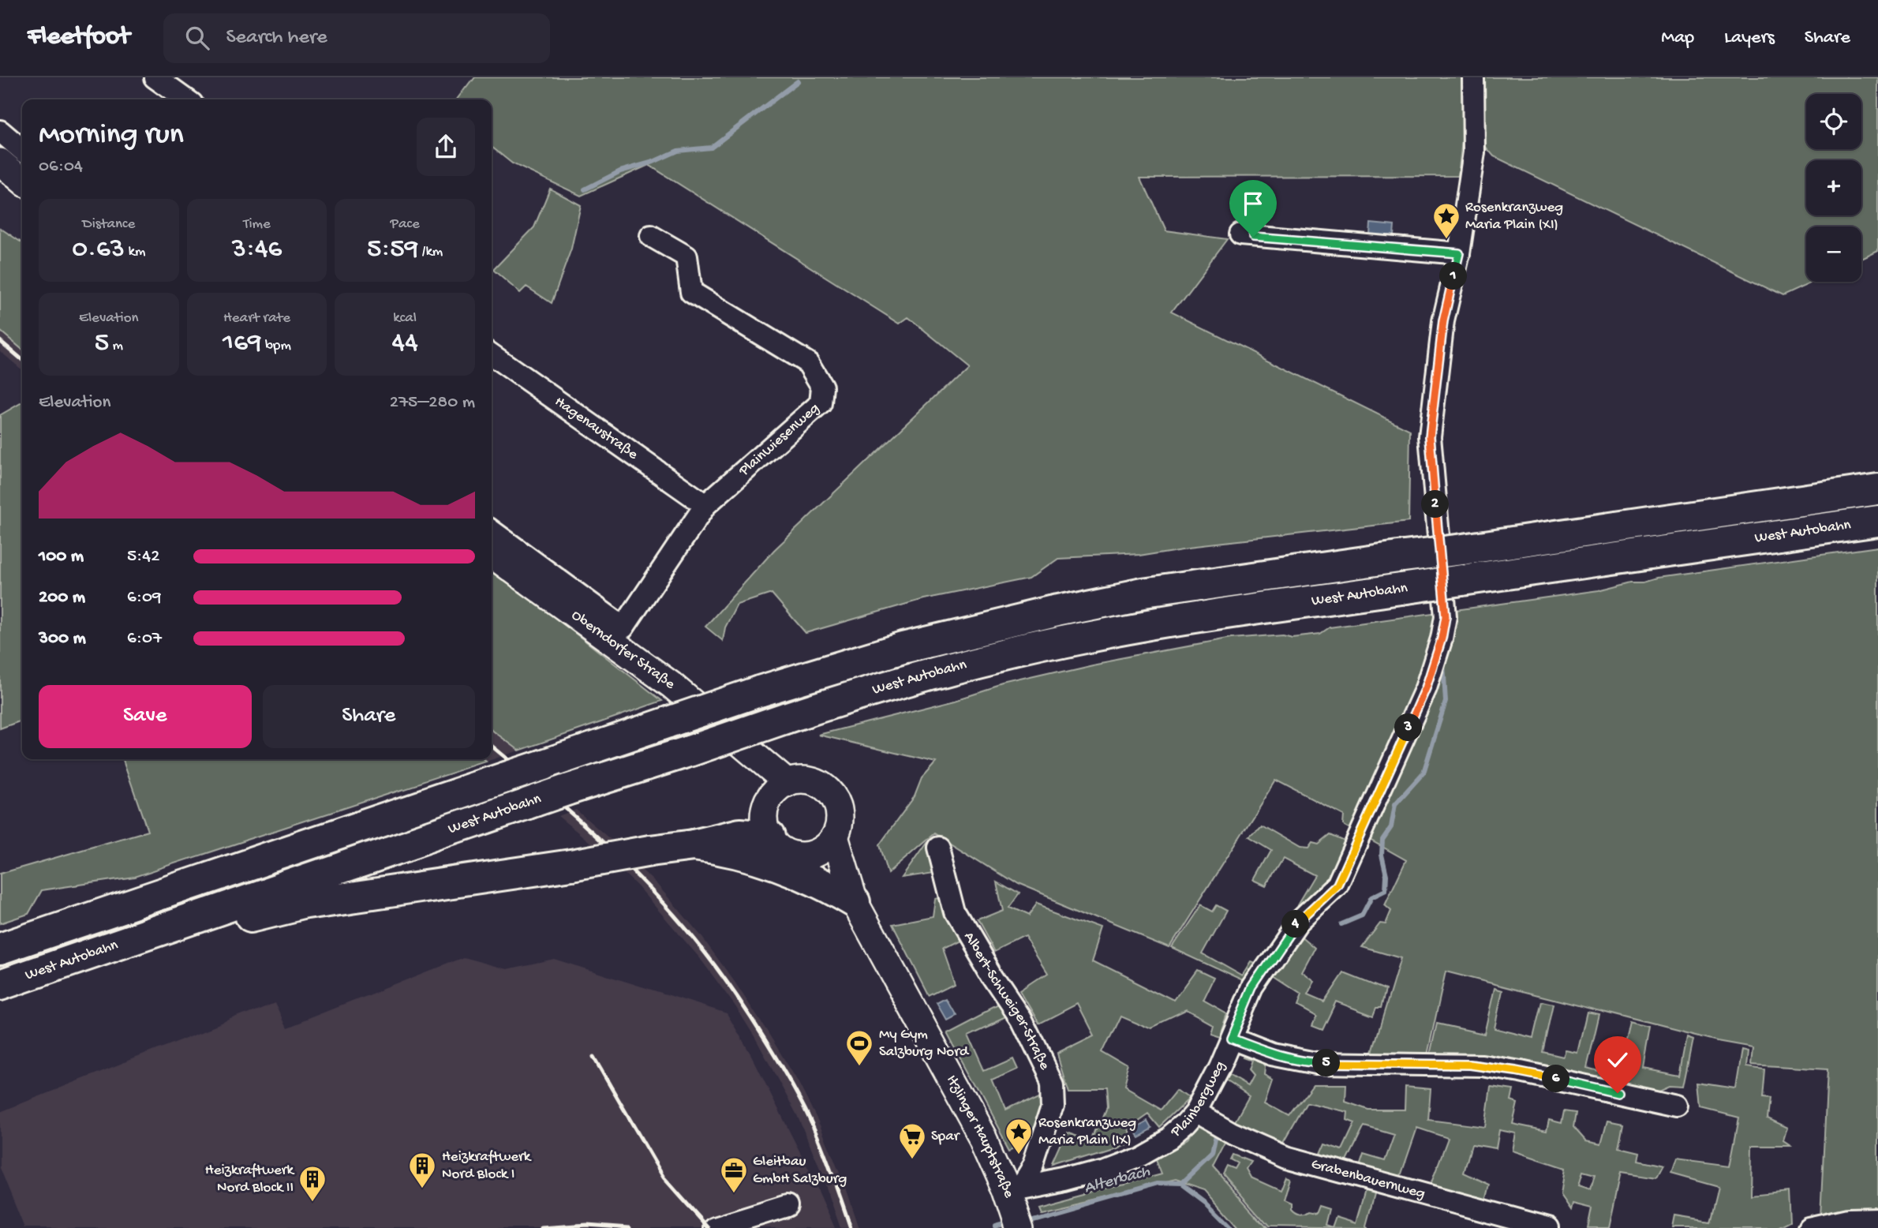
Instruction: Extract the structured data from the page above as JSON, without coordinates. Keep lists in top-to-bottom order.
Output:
{
  "streets": {
    "highway": ["West Autobahn"],
    "main road": ["Oberndorfer Straße", "Itzlinger Hauptstraße"],
    "street": [
      "Hagenaustraße",
      "Plainwiesenweg",
      "Albert-Schweiger-Straße",
      "Plainbergweg",
      "Grabenbauernweg"
    ]
  },
  "crossings": [
    ["Hagenaustraße", "Plainwiesenweg"],
    ["Plainwiesenweg", "Oberndorfer Straße"],
    ["Albert-Schweiger-Straße", "Plainbergweg"],
    ["Albert-Schweiger-Straße", "Itzlinger Hauptstraße"],
    ["Plainbergweg", "Itzlinger Hauptstraße"],
    ["Plainbergweg", "Grabenbauernweg"]
  ],
  "water": ["Alterbach"],
  "places": {
    "place": ["Rosenkranzweg Maria Plain (XI)", "Rosenkranzweg Maria Plain (IX)"],
    "sports": ["My Gym Salzburg Nord"],
    "supermarket": ["Spar"],
    "building": ["Heizkraftwerk Nord Block I", "Heizkraftwerk Nord Block II"],
    "office": ["Gleitbau GmbH Salzburg"]
  },
  "page": {
    "header": "Fleetfoot",
    "search": "Search here",
    "nav": ["Map", "Layers", "Share"],
    "map_buttons": ["+", "−"],
    "heading": ["Morning run", "06:04"],
    "stats": [
      ["Distance", "0.63 km"],
      ["Time", "3:46"],
      ["Pace", "5:59 /km"],
      ["Elevation", "5 m"],
      ["Heart rate", "169 bpm"],
      ["kcal", "44"]
    ],
    "pins": [
      "1",
      "2",
      "3",
      "4",
      "5",
      "6"
    ],
    "chart": ["Elevation", "275–280 m"],
    "list": [
      {
        "name": "100 m",
        "note": "5:42"
      },
      {
        "name": "200 m",
        "note": "6:09"
      },
      {
        "name": "300 m",
        "note": "6:07"
      }
    ],
    "buttons": ["Save", "Share"]
  }
}
